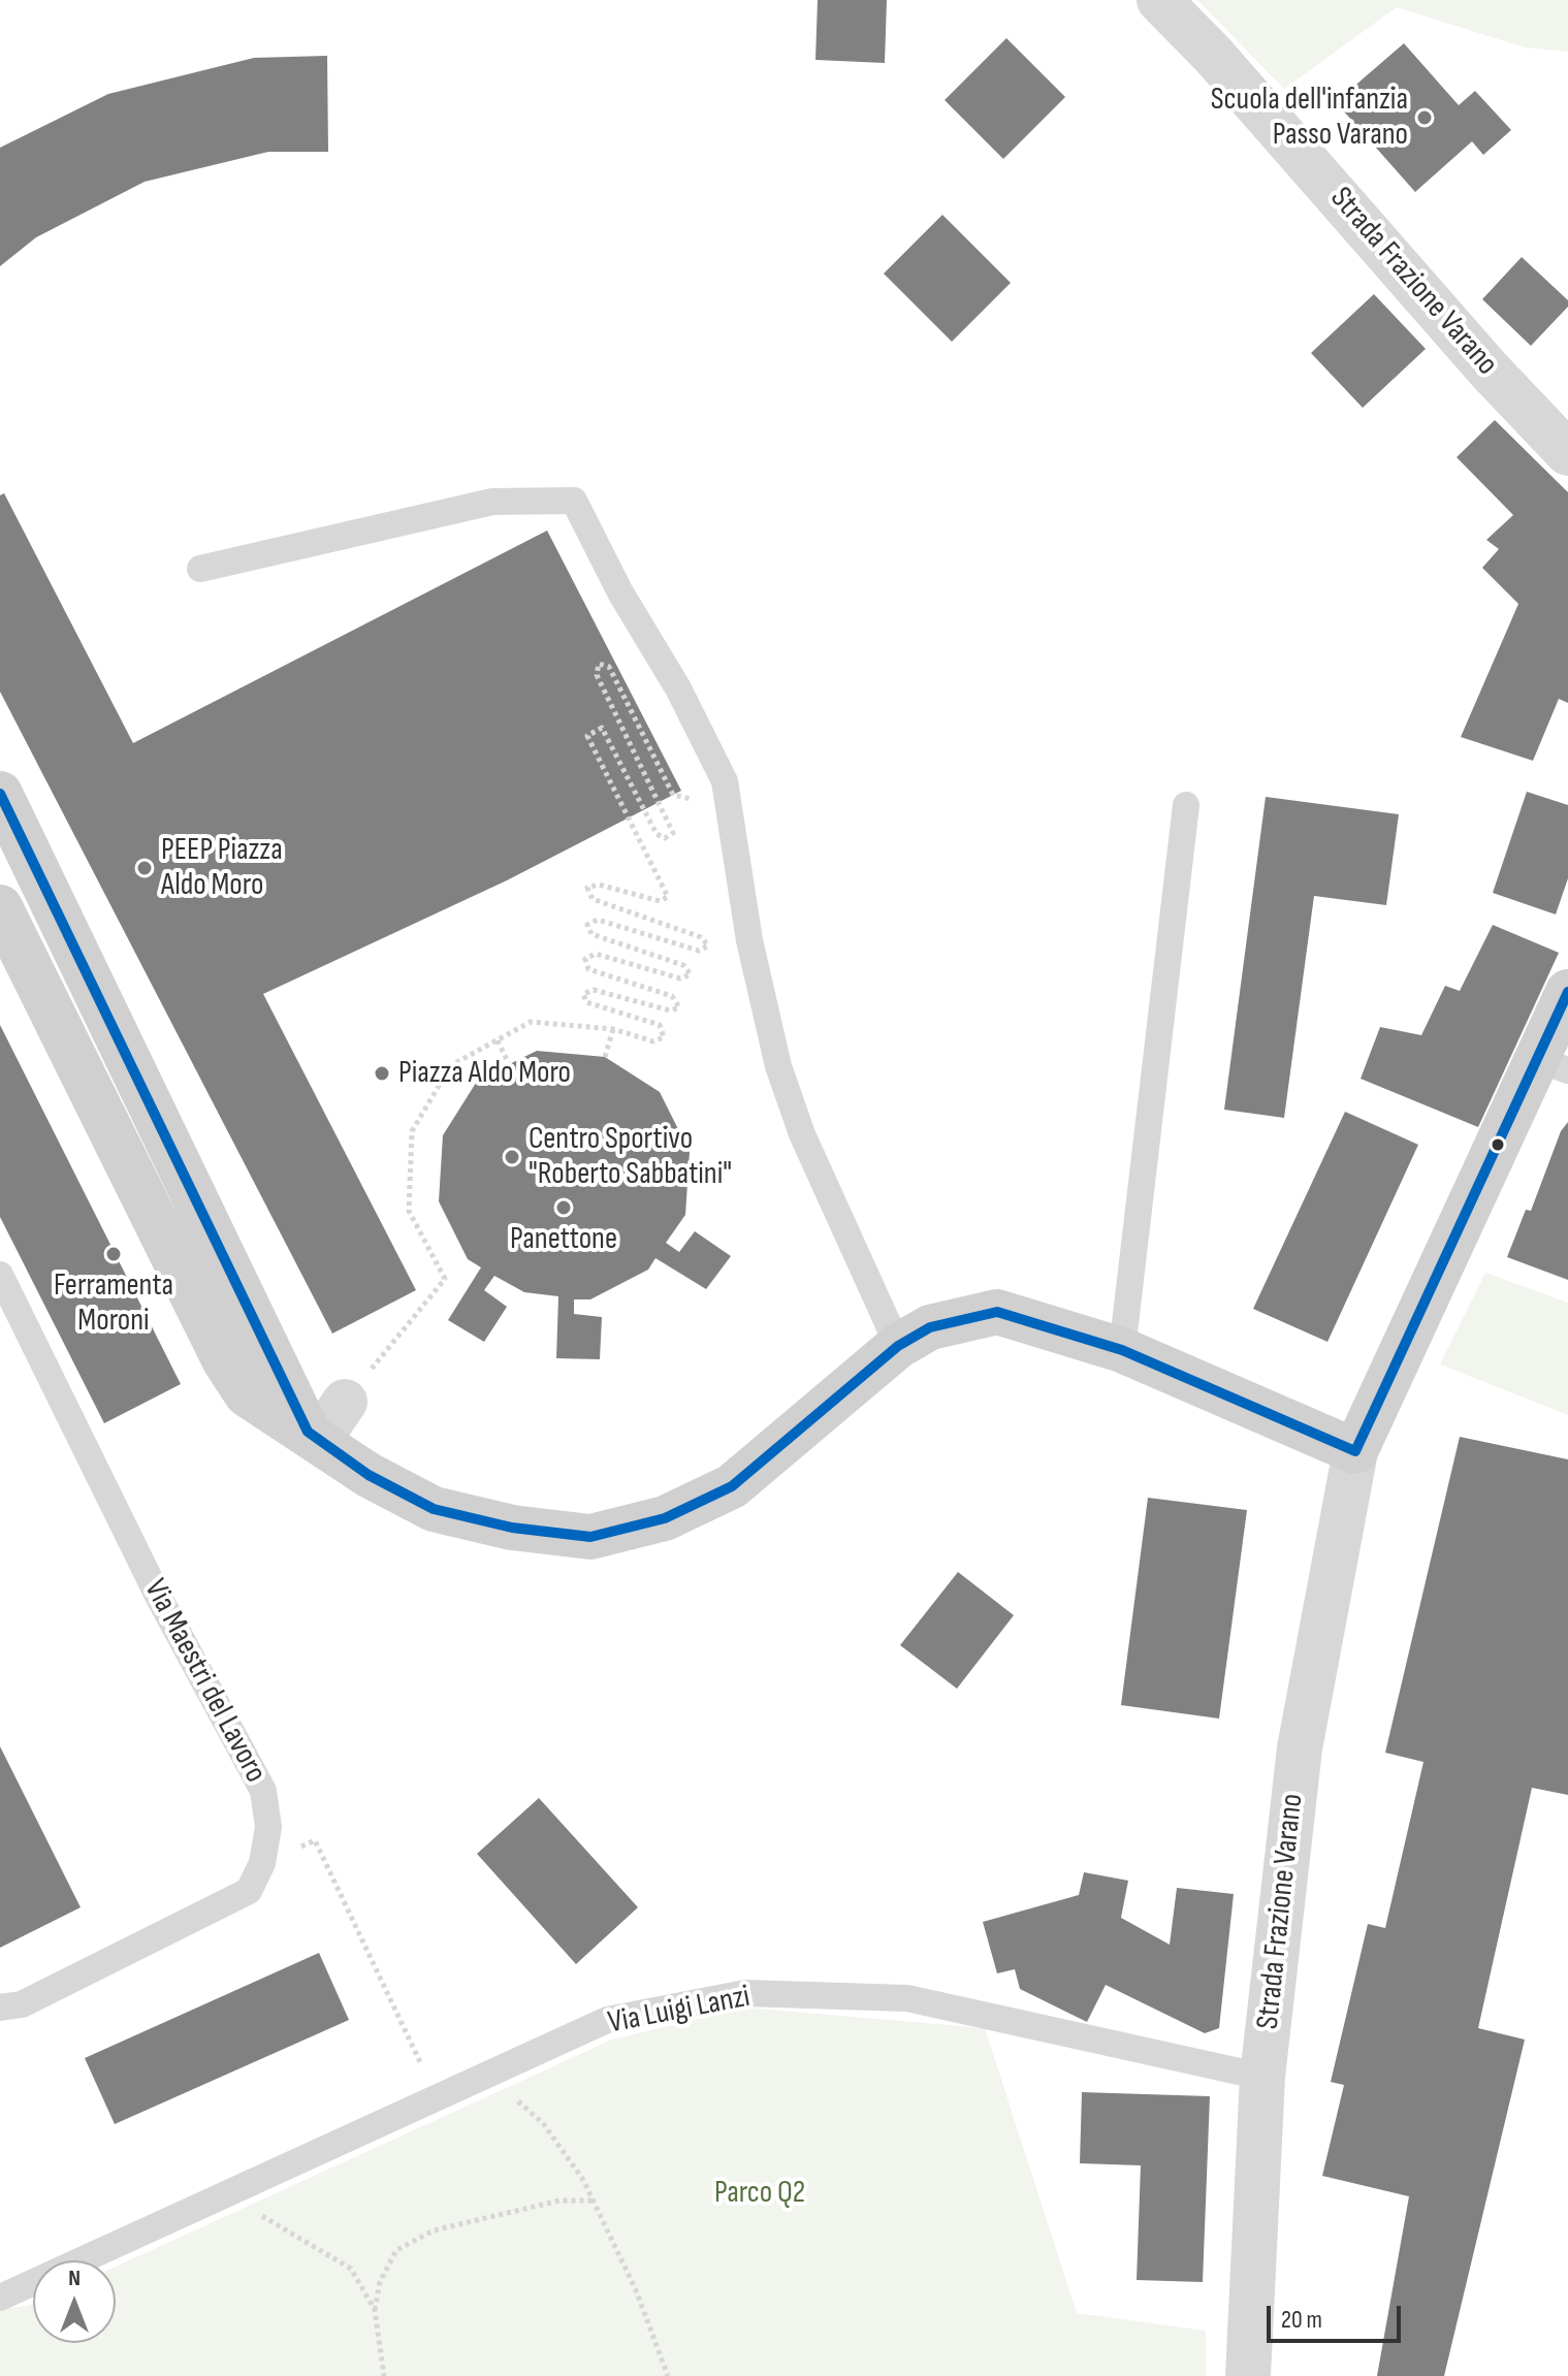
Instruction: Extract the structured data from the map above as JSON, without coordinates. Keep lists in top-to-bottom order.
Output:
{
  "streets": {
    "street": ["Strada Frazione Varano"],
    "lane": ["Via Maestri del Lavoro", "Via Luigi Lanzi"]
  },
  "crossings": [
    ["Strada Frazione Varano", "Via Luigi Lanzi"]
  ],
  "parks": ["Parco Q2"],
  "places": [
    "Scuola dell'infanzia Passo Varano",
    "PEEP Piazza Aldo Moro",
    "Piazza Aldo Moro",
    "Centro Sportivo \"Roberto Sabbatini\"",
    "Panettone",
    "Ferramenta Moroni"
  ],
  "scale_bar": "20 m",
  "north": "top"
}
